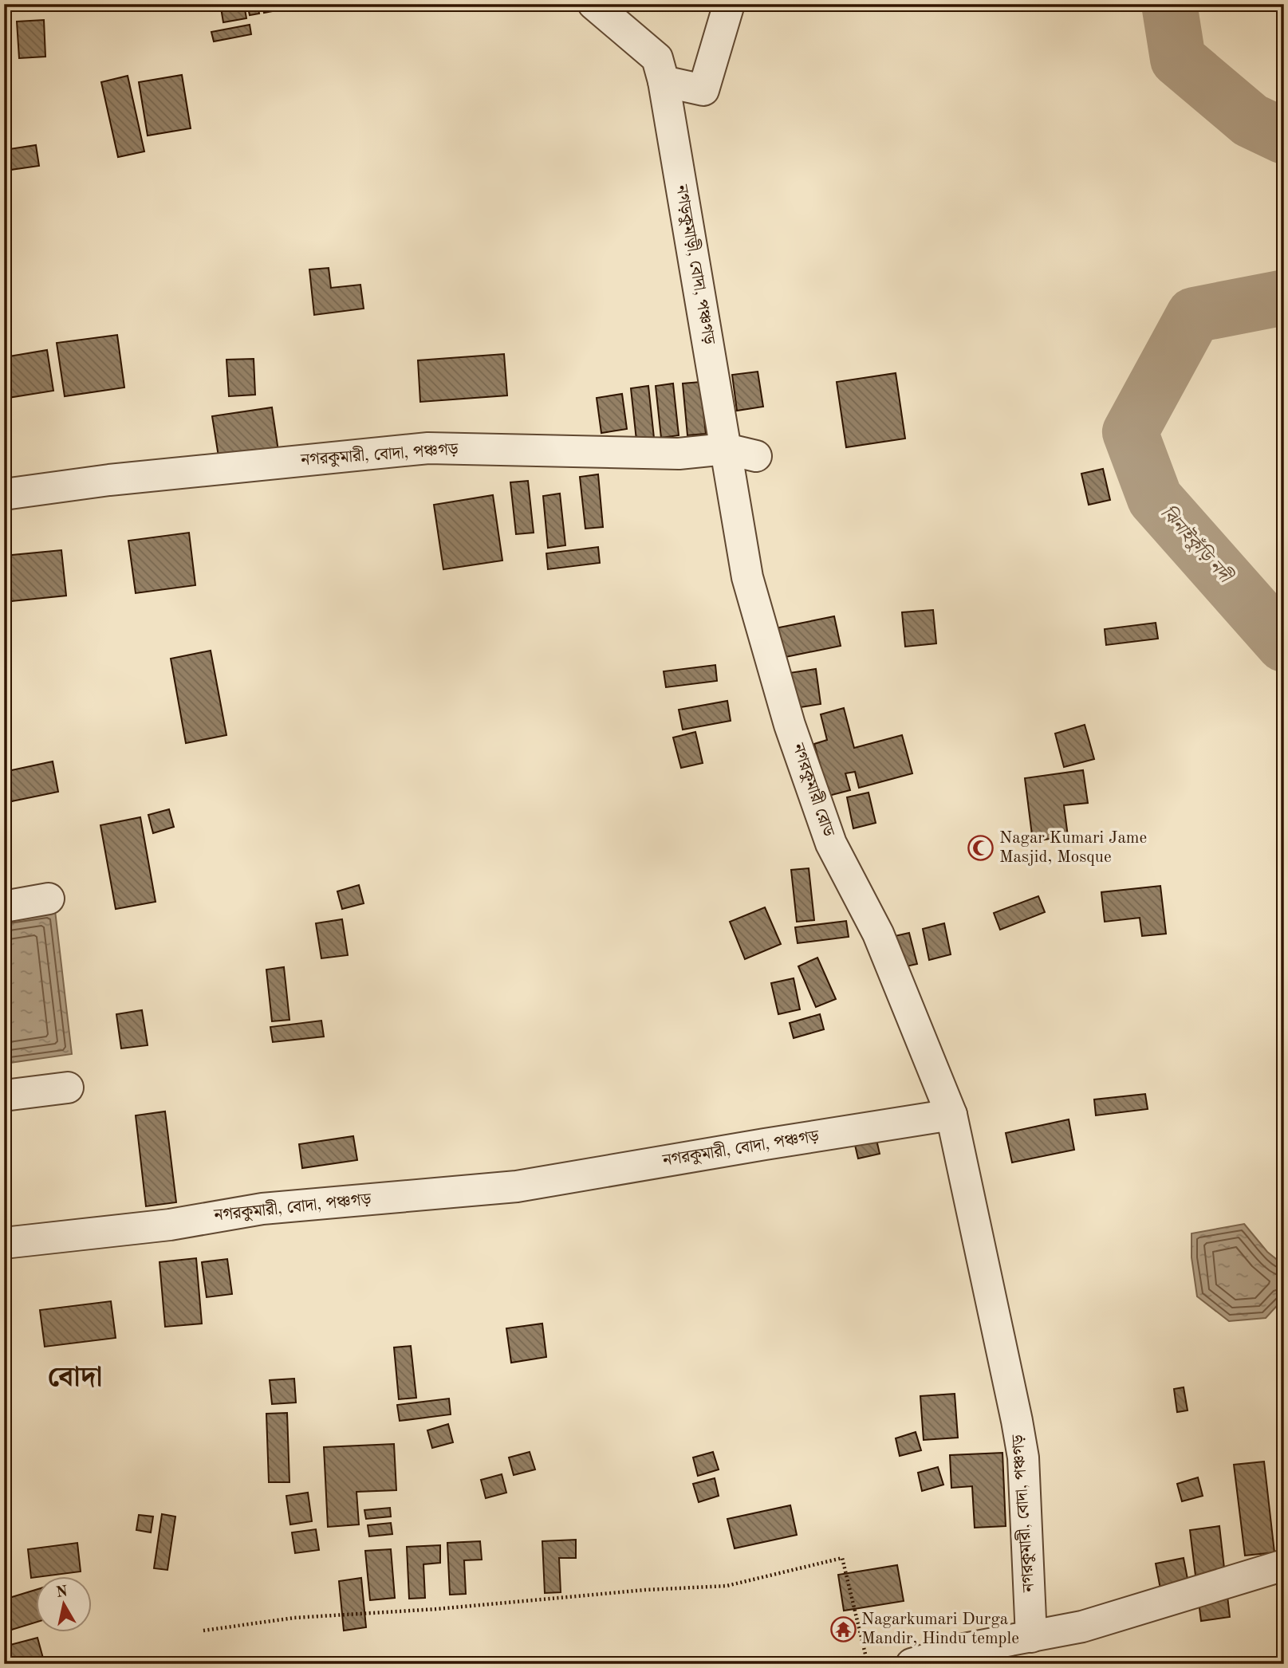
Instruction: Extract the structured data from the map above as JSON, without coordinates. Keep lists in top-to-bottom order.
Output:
{
  "streets": {
    "street": ["নগড়কুমাড়ী, বোদা, পঞ্চগড়", "নগরকুমারী, বোদা, পঞ্চগড়", "নগরকুমারী রোড"]
  },
  "crossings": [
    ["নগড়কুমাড়ী, বোদা, পঞ্চগড়", "নগরকুমারী, বোদা, পঞ্চগড়"],
    ["নগড়কুমাড়ী, বোদা, পঞ্চগড়", "নগরকুমারী রোড"],
    ["নগরকুমারী, বোদা, পঞ্চগড়", "নগরকুমারী রোড"]
  ],
  "districts": ["বোদা"],
  "water": ["ঝিনাইকুঁড়ি নদী"],
  "places": {
    "mosque": ["Nagar Kumari Jame Masjid, Mosque"],
    "temple": ["Nagarkumari Durga Mandir, Hindu temple"]
  },
  "north": "top"
}
